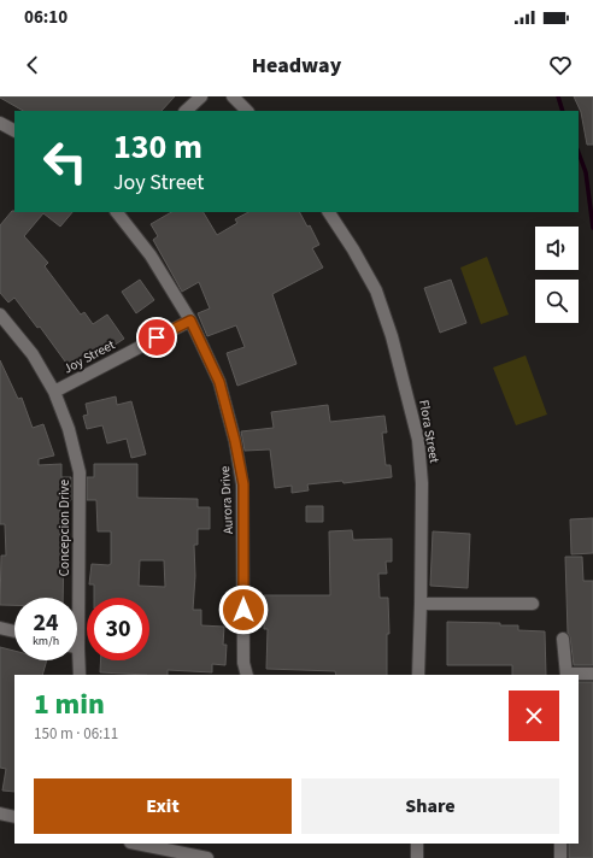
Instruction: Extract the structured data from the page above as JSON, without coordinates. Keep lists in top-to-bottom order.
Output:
{
  "streets": {
    "street": [
      "Joy Street",
      "Flora Street",
      "Aurora Drive",
      "Concepcion Drive"
    ]
  },
  "crossings": [
    ["Joy Street", "Aurora Drive"],
    ["Joy Street", "Concepcion Drive"]
  ],
  "page": {
    "status": "06:10",
    "header": "Headway",
    "turn": ["130 m", "Joy Street"],
    "speed": "24 km/h",
    "limit": "30",
    "heading": ["1 min", "150 m · 06:11"],
    "buttons": ["Exit", "Share"]
  }
}
